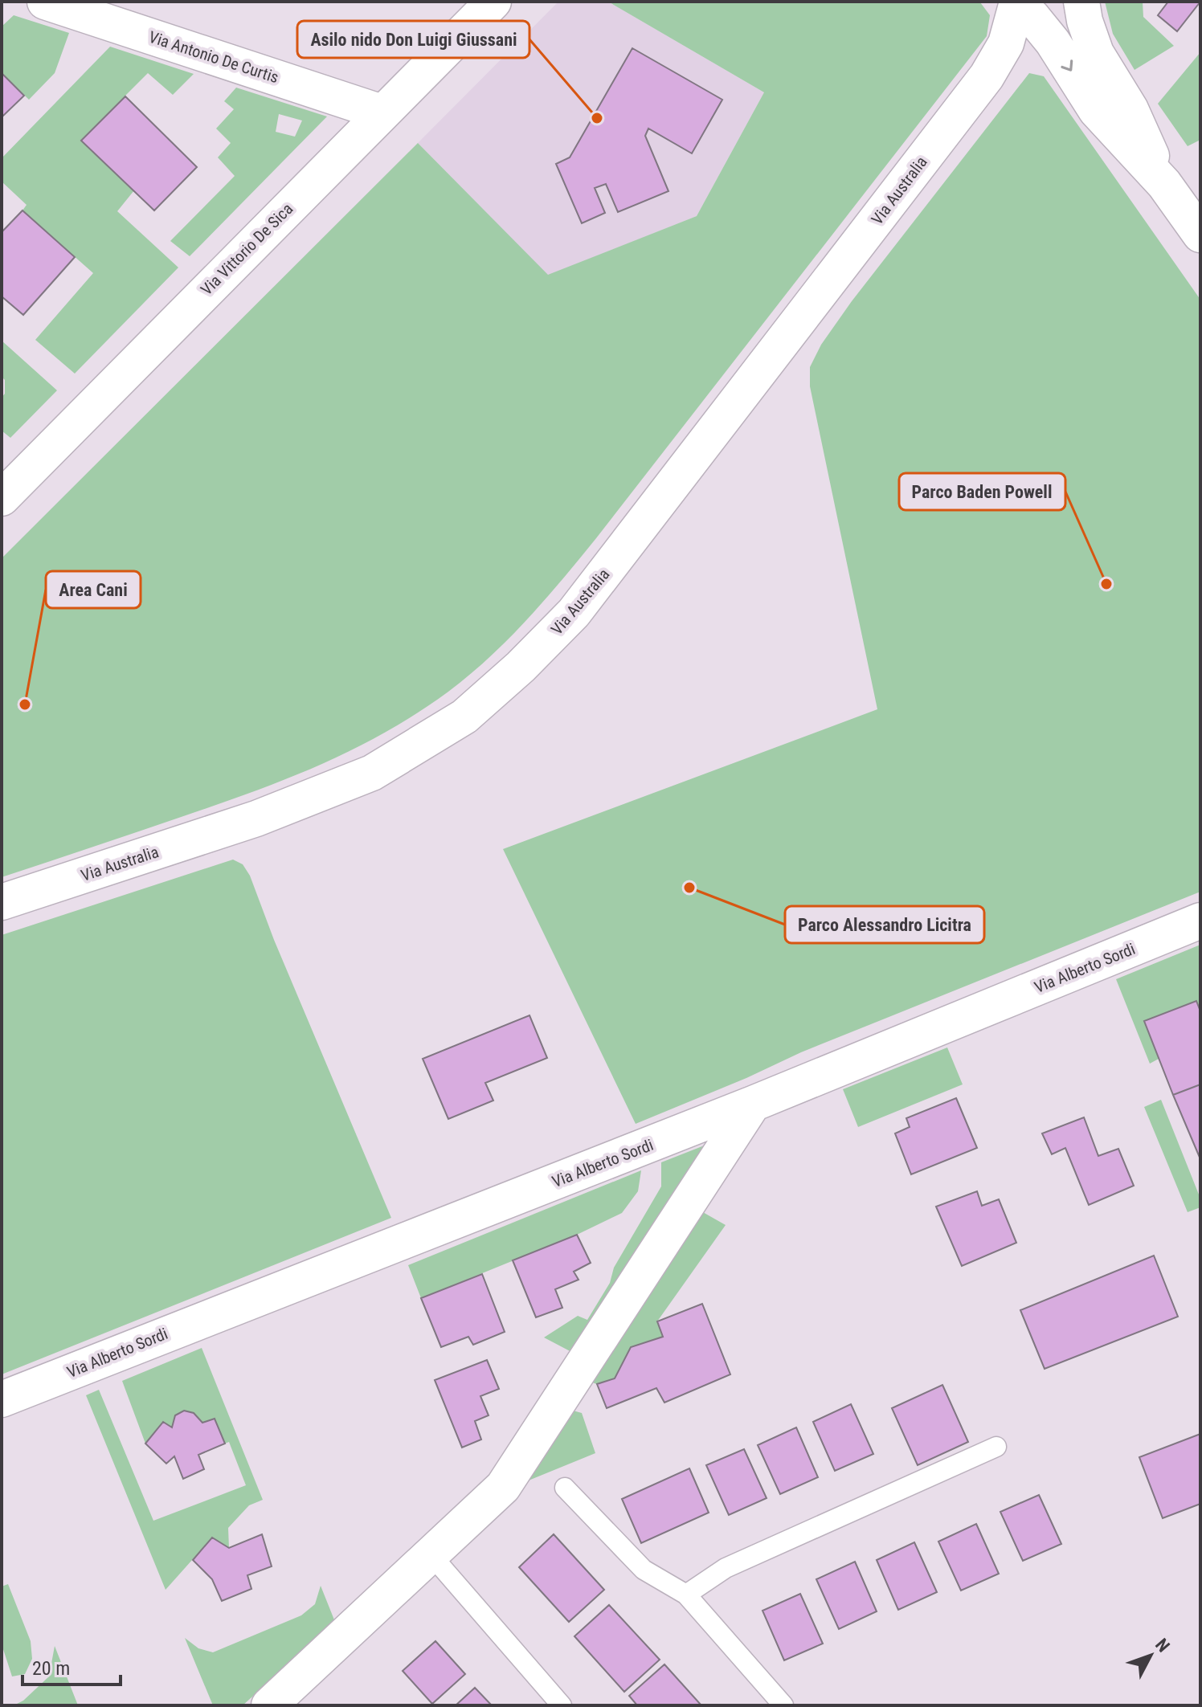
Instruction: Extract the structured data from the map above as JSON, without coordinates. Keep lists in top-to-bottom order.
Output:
{
  "streets": {
    "street": [
      "Via Antonio De Curtis",
      "Via Australia",
      "Via Vittorio De Sica",
      "Via Alberto Sordi"
    ]
  },
  "crossings": [
    ["Via Antonio De Curtis", "Via Vittorio De Sica"]
  ],
  "places": [
    "Asilo nido Don Luigi Giussani",
    "Parco Baden Powell",
    "Area Cani",
    "Parco Alessandro Licitra"
  ],
  "scale_bar": "20 m",
  "north": "top right"
}
